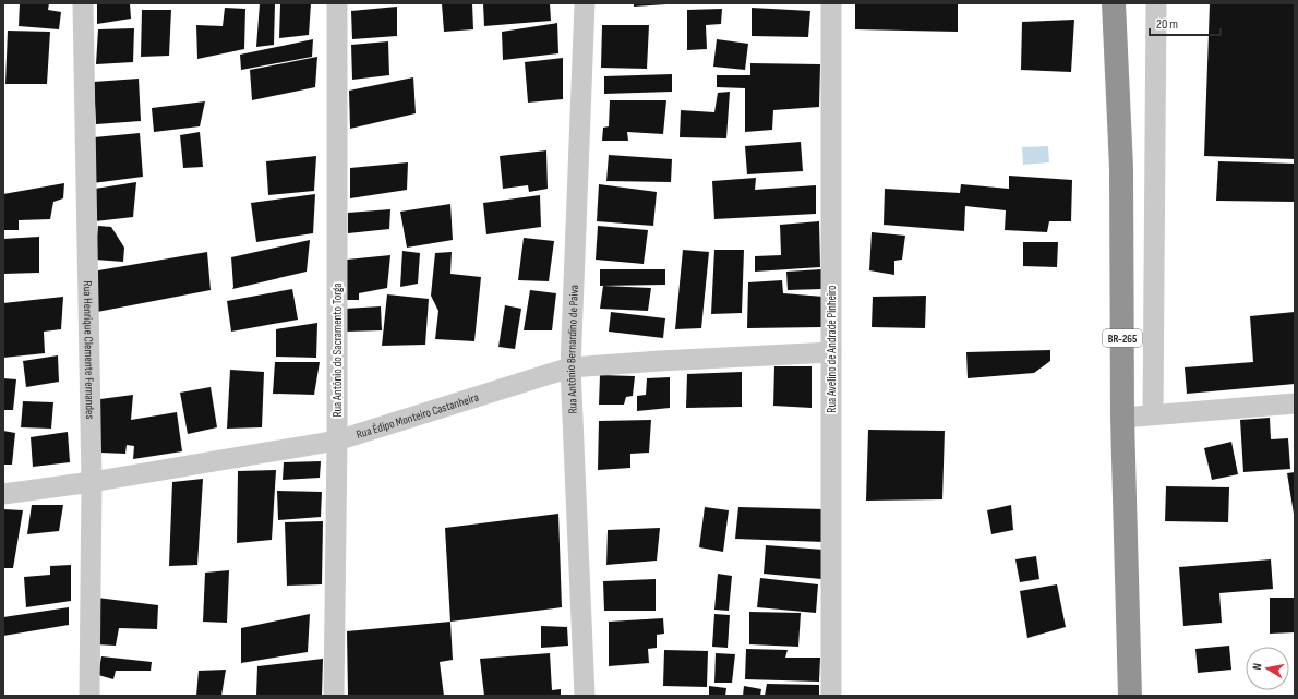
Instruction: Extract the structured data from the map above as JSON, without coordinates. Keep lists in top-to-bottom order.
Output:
{
  "streets": {
    "highway": ["BR-265"],
    "street": [
      "Rua Henrique Clemente Fernandes",
      "Rua Avelino de Andrade Pinheiro",
      "Rua Antônio do Sacramento Torga",
      "Rua Antônio Bernardino de Paiva",
      "Rua Édipo Monteiro Castanheira"
    ]
  },
  "crossings": [
    ["Rua Henrique Clemente Fernandes", "Rua Édipo Monteiro Castanheira"],
    ["Rua Avelino de Andrade Pinheiro", "Rua Édipo Monteiro Castanheira"],
    ["Rua Antônio do Sacramento Torga", "Rua Édipo Monteiro Castanheira"],
    ["Rua Antônio Bernardino de Paiva", "Rua Édipo Monteiro Castanheira"]
  ],
  "scale_bar": "20 m",
  "north": "left"
}
